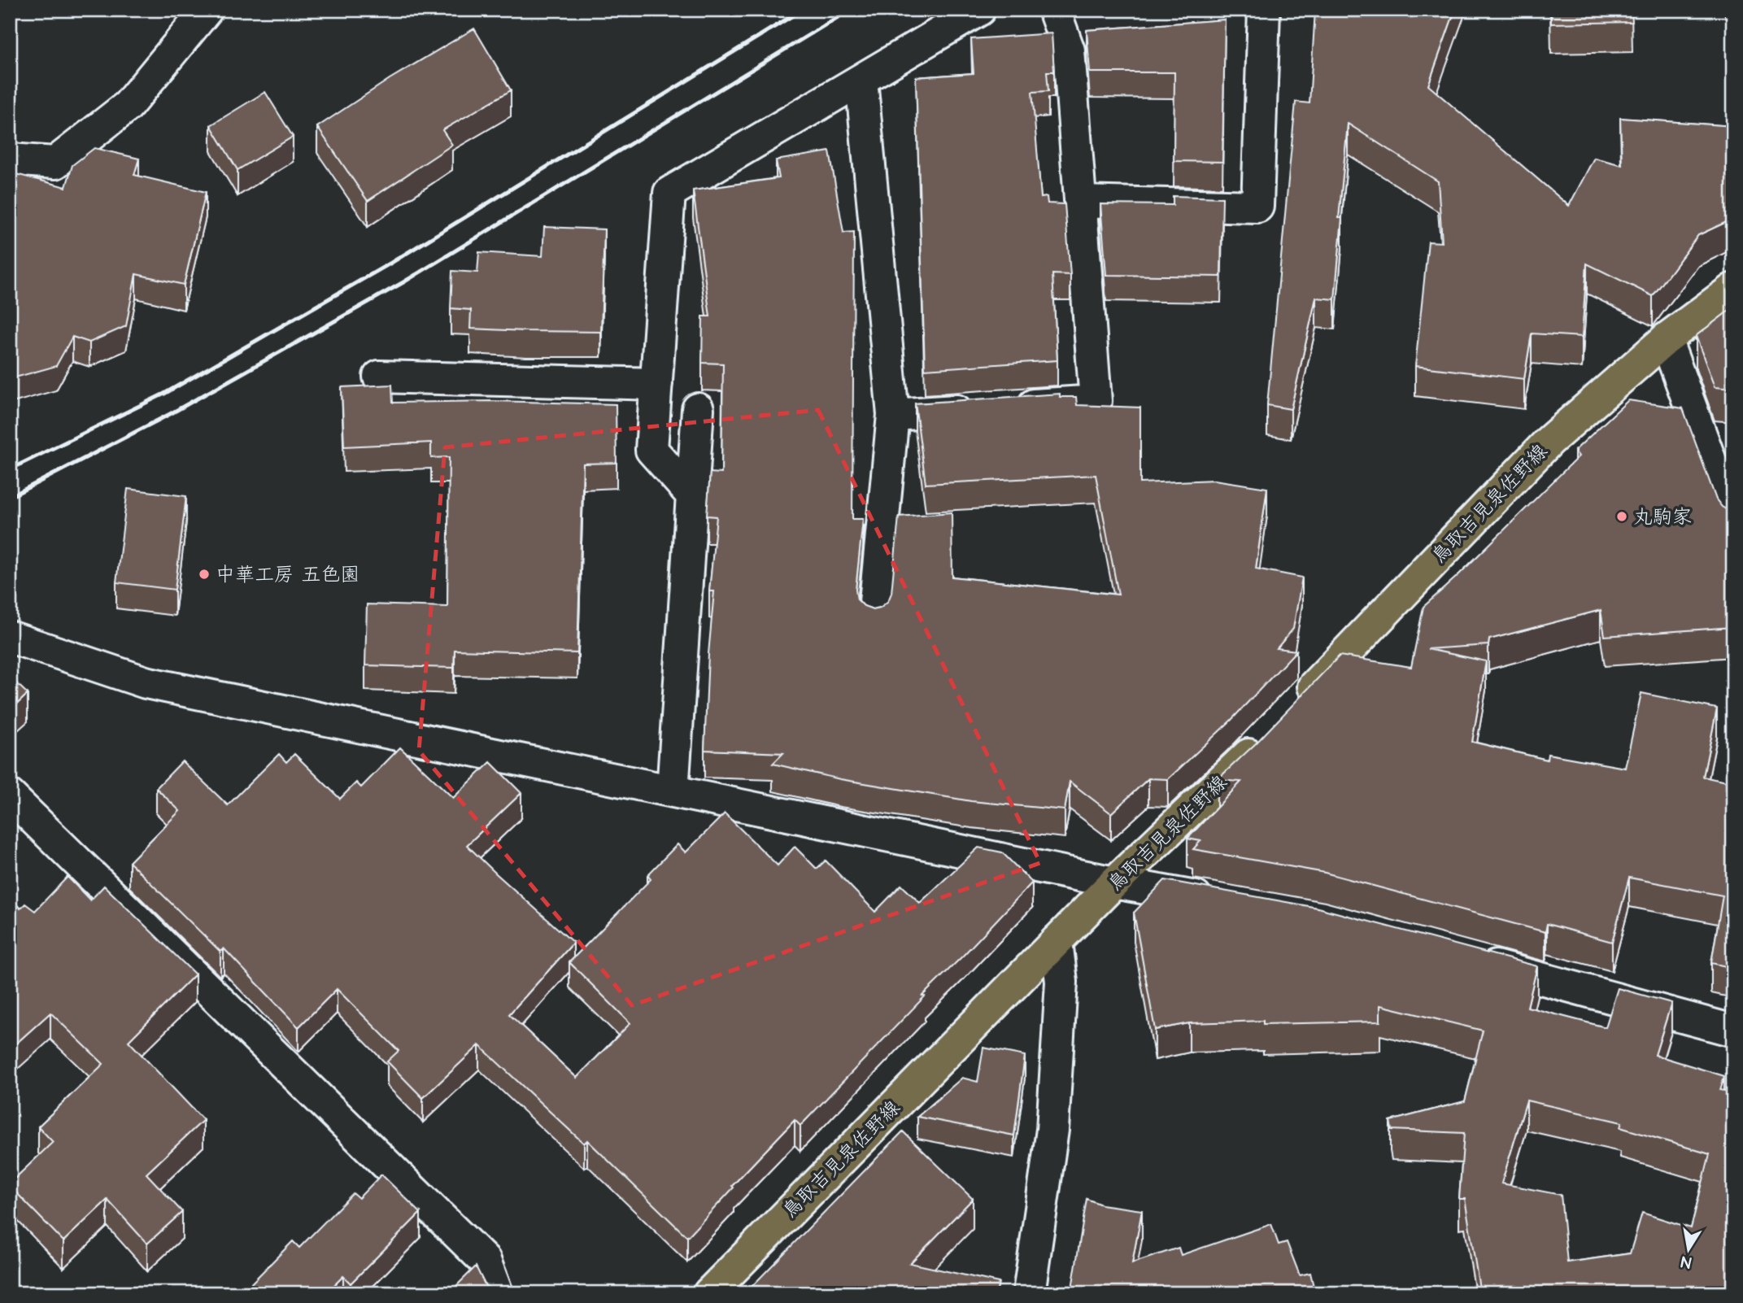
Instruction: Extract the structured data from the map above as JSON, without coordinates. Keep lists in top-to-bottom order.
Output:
{
  "streets": {
    "main road": ["鳥取吉見泉佐野線"]
  },
  "places": ["丸駒家", "中華工房 五色園"],
  "north": "bottom"
}
